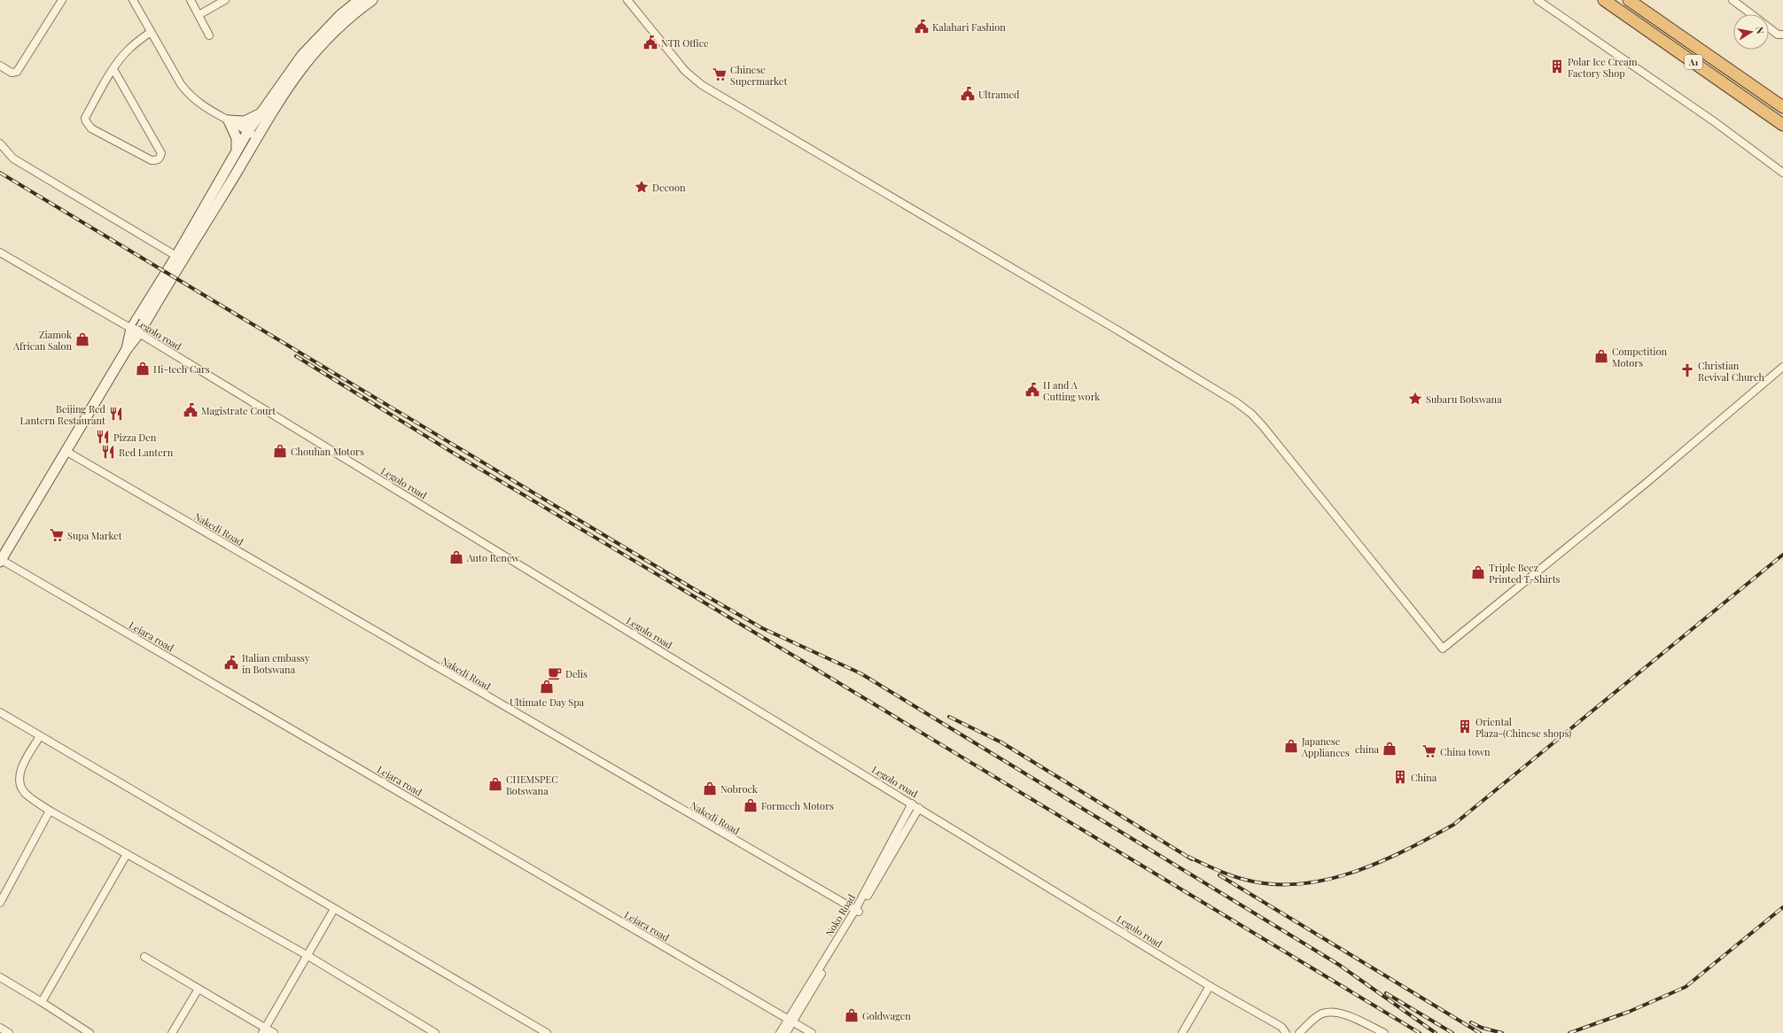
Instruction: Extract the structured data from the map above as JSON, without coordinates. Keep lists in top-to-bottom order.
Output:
{
  "streets": {
    "highway": ["A1"],
    "street": [
      "Legolo road",
      "Nakedi Road",
      "Lejara road",
      "Noko Road"
    ]
  },
  "crossings": [
    ["Legolo road", "Noko Road"],
    ["Nakedi Road", "Noko Road"],
    ["Lejara road", "Noko Road"]
  ],
  "places": {
    "public building": [
      "Kalahari Fashion",
      "NTR Office",
      "Ultramed",
      "H and A Cutting work",
      "Magistrate Court",
      "Italian embassy in Botswana"
    ],
    "building": ["Polar Ice Cream Factory Shop", "Oriental Plaza-(Chinese shops)", "China"],
    "supermarket": ["Chinese Supermarket", "Supa Market", "China town"],
    "place": ["Decoon", "Subaru Botswana"],
    "shop": [
      "Ziamok African Salon",
      "Competition Motors",
      "Hi-tech Cars",
      "Chouhan Motors",
      "Auto Renew",
      "Triple Beez Printed T-Shirts",
      "Ultimate Day Spa",
      "Japanese Appliances",
      "china",
      "CHEMSPEC Botswana",
      "Nobrock",
      "Formech Motors",
      "Goldwagen"
    ],
    "church": ["Christian Revival Church"],
    "restaurant": ["Beijing Red Lantern Restaurant", "Pizza Den", "Red Lantern"],
    "cafe": ["Delis"]
  },
  "north": "right"
}
